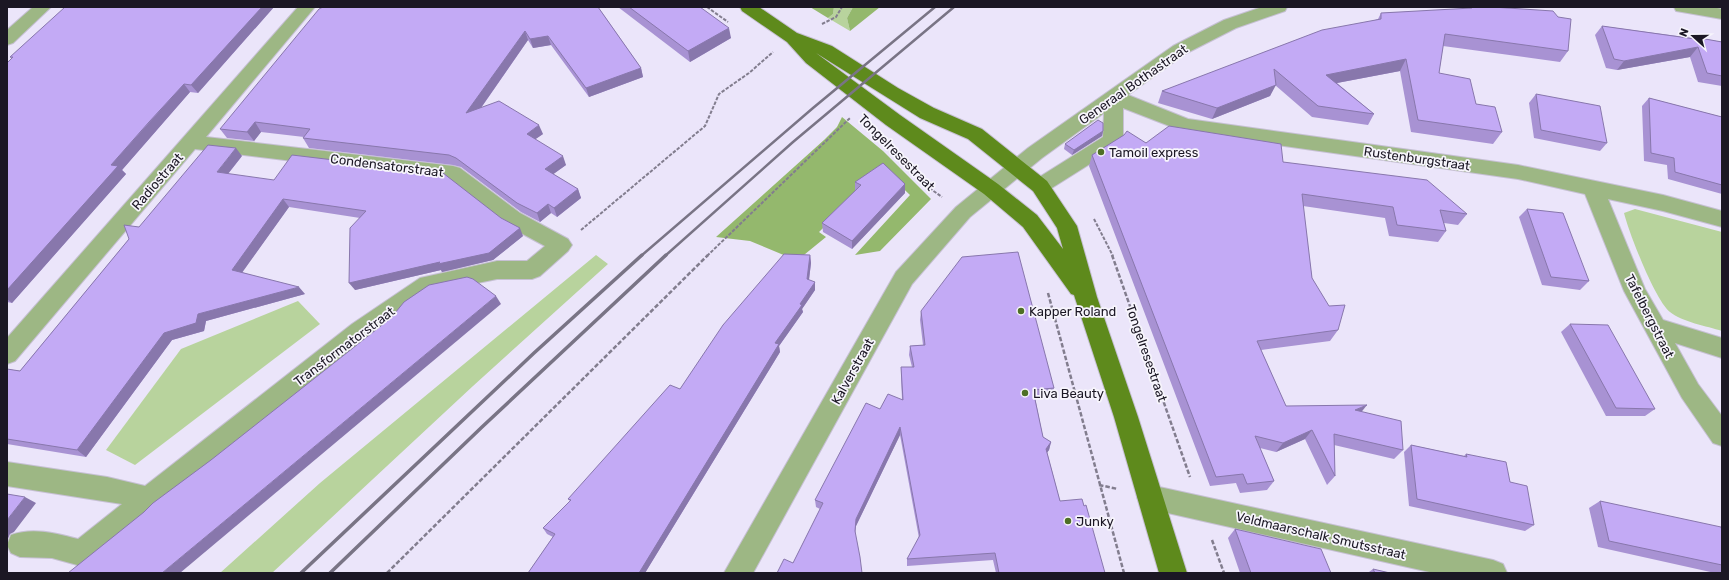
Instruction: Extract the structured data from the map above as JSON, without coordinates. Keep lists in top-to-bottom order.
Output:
{
  "streets": {
    "main road": ["Tongelresestraat"],
    "street": [
      "Generaal Bothastraat",
      "Rustenburgstraat",
      "Condensatorstraat",
      "Radiostraat",
      "Tafelbergstraat",
      "Transformatorstraat",
      "Kalverstraat",
      "Veldmaarschalk Smutsstraat"
    ]
  },
  "crossings": [
    ["Generaal Bothastraat", "Tongelresestraat"],
    ["Generaal Bothastraat", "Rustenburgstraat"],
    ["Generaal Bothastraat", "Kalverstraat"],
    ["Tongelresestraat", "Kalverstraat"],
    ["Tongelresestraat", "Veldmaarschalk Smutsstraat"],
    ["Rustenburgstraat", "Tafelbergstraat"],
    ["Condensatorstraat", "Radiostraat"],
    ["Condensatorstraat", "Transformatorstraat"]
  ],
  "places": [
    "Tamoil express",
    "Kapper Roland",
    "Liva Beauty",
    "Junky"
  ],
  "north": "left"
}
